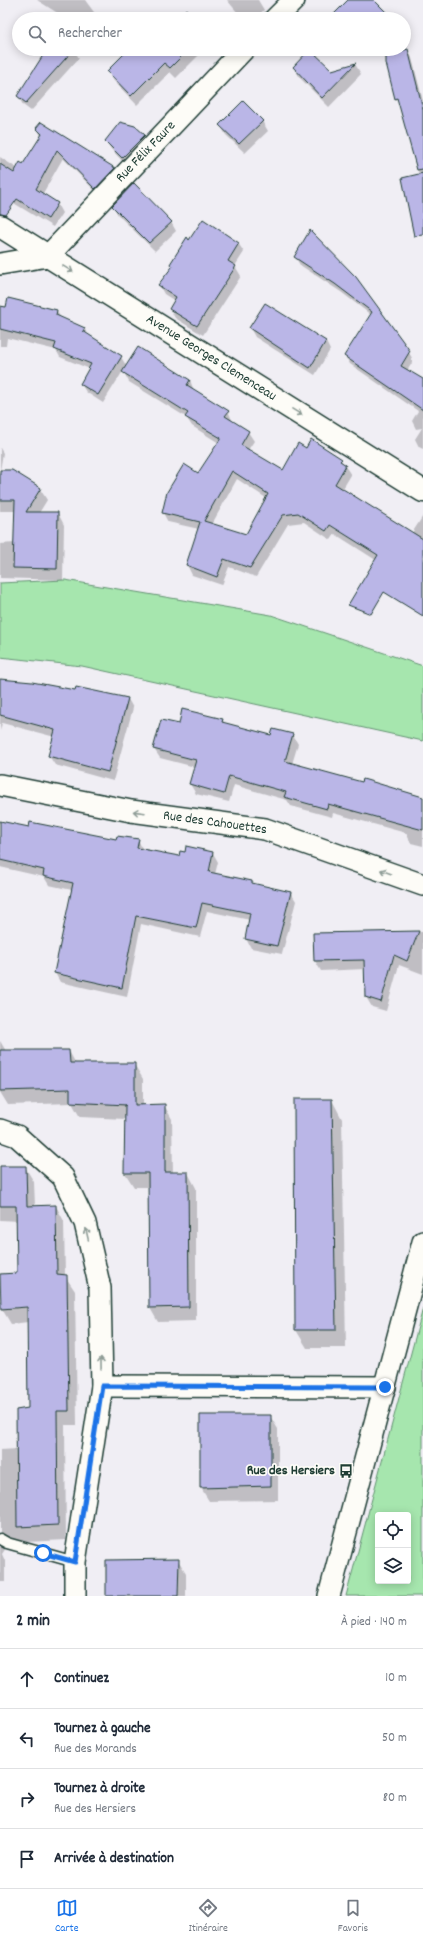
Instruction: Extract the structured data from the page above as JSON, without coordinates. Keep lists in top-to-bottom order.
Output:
{
  "streets": {
    "street": ["Rue Félix Faure", "Avenue Georges Clemenceau", "Rue des Cahouettes"]
  },
  "crossings": [
    ["Rue Félix Faure", "Avenue Georges Clemenceau"]
  ],
  "one_way": ["Avenue Georges Clemenceau", "Rue des Cahouettes"],
  "places": {
    "bus stop": ["Rue des Hersiers"]
  },
  "page": {
    "search": "Rechercher",
    "heading": ["2 min", "À pied · 140 m"],
    "list": [
      ["Continuez", "10 m"],
      ["Tournez à gauche", "Rue des Morands", "50 m"],
      ["Tournez à droite", "Rue des Hersiers", "80 m"],
      "Arrivée à destination"
    ],
    "nav": ["Carte", "Itinéraire", "Favoris"]
  }
}
